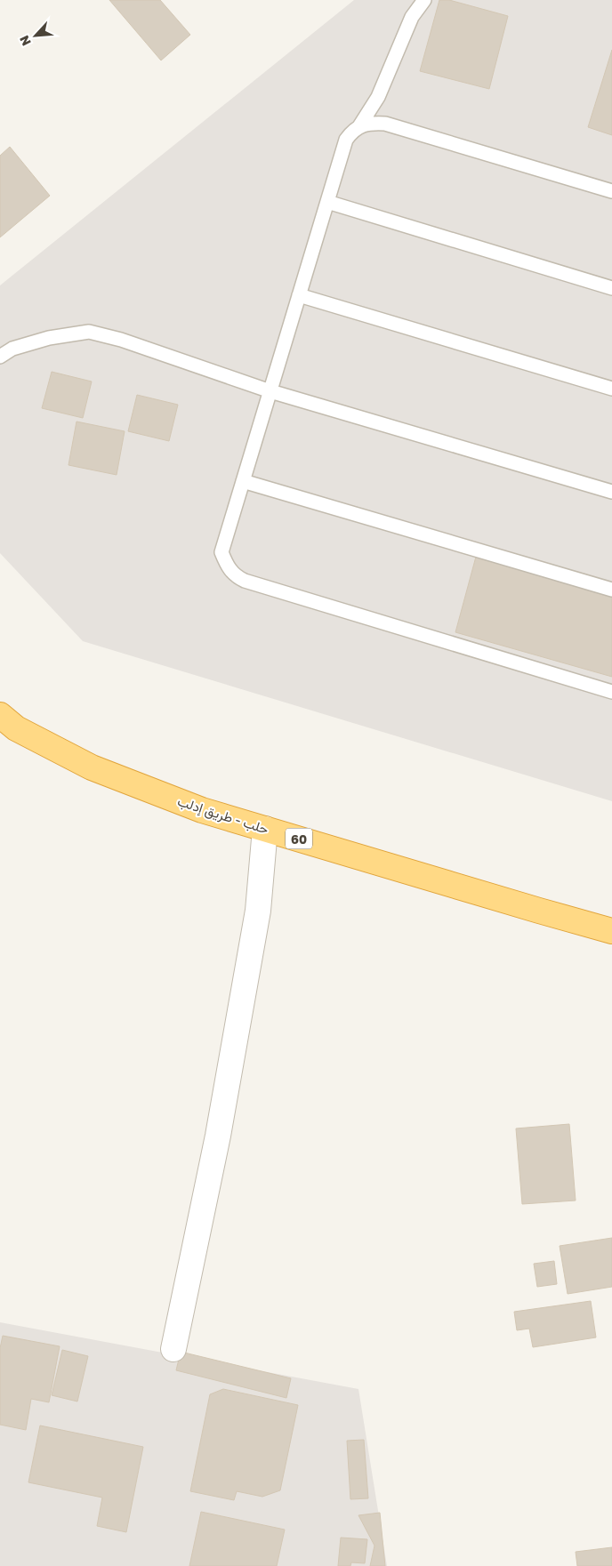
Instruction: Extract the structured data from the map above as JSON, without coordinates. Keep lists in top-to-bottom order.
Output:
{
  "streets": {
    "highway": ["حلب - طريق إدلب", "60"]
  },
  "north": "bottom left"
}
